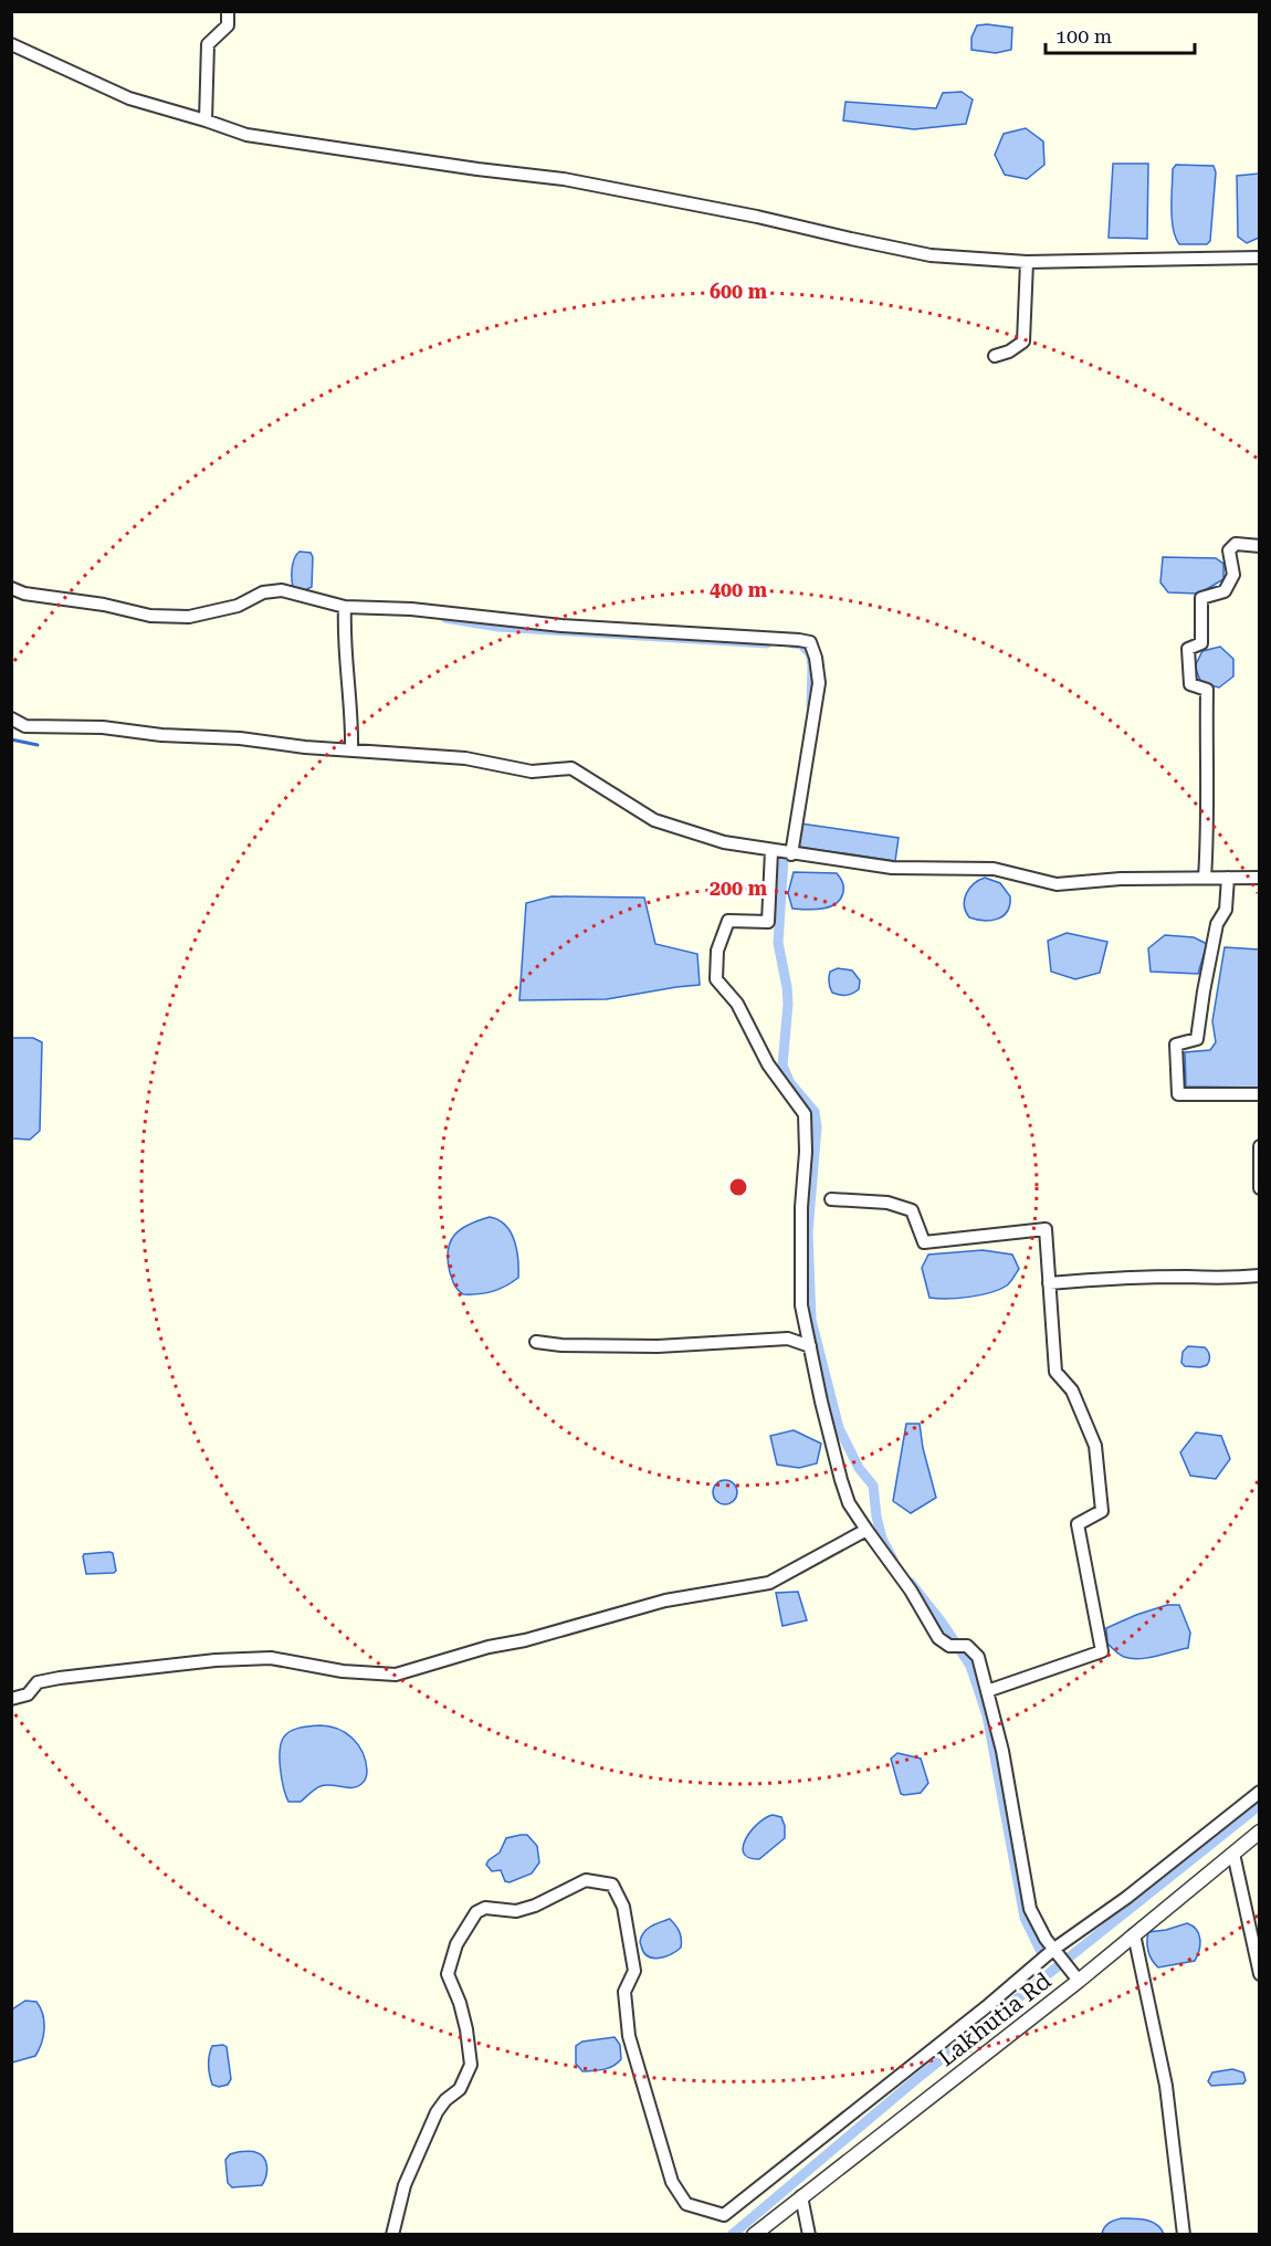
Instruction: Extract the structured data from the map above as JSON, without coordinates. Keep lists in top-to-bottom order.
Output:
{
  "streets": {
    "street": ["Lakhutia Rd"]
  },
  "scale_bar": "100 m",
  "rings": ["600 m", "400 m", "200 m"]
}
